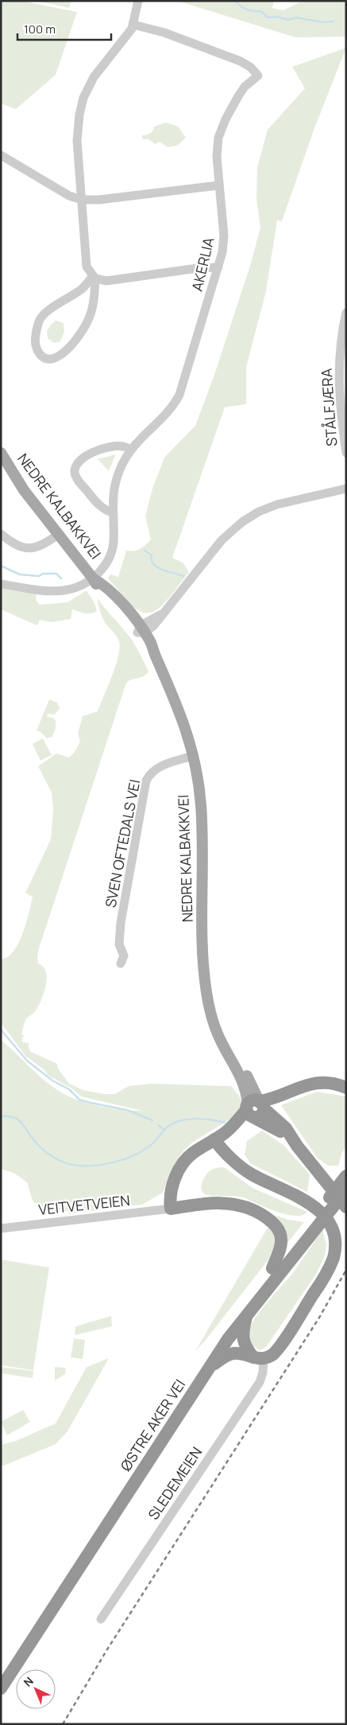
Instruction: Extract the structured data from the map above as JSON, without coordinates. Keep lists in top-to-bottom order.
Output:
{
  "streets": {
    "highway": ["NEDRE KALBAKKVEI", "ØSTRE AKER VEI"],
    "street": [
      "AKERLIA",
      "STÅLFJÆRA",
      "SVEN OFTEDALS VEI",
      "VEITVETVEIEN",
      "SLEDEMEIEN"
    ]
  },
  "crossings": [
    ["AKERLIA", "NEDRE KALBAKKVEI"],
    ["NEDRE KALBAKKVEI", "SVEN OFTEDALS VEI"]
  ],
  "scale_bar": "100 m",
  "north": "top left"
}
